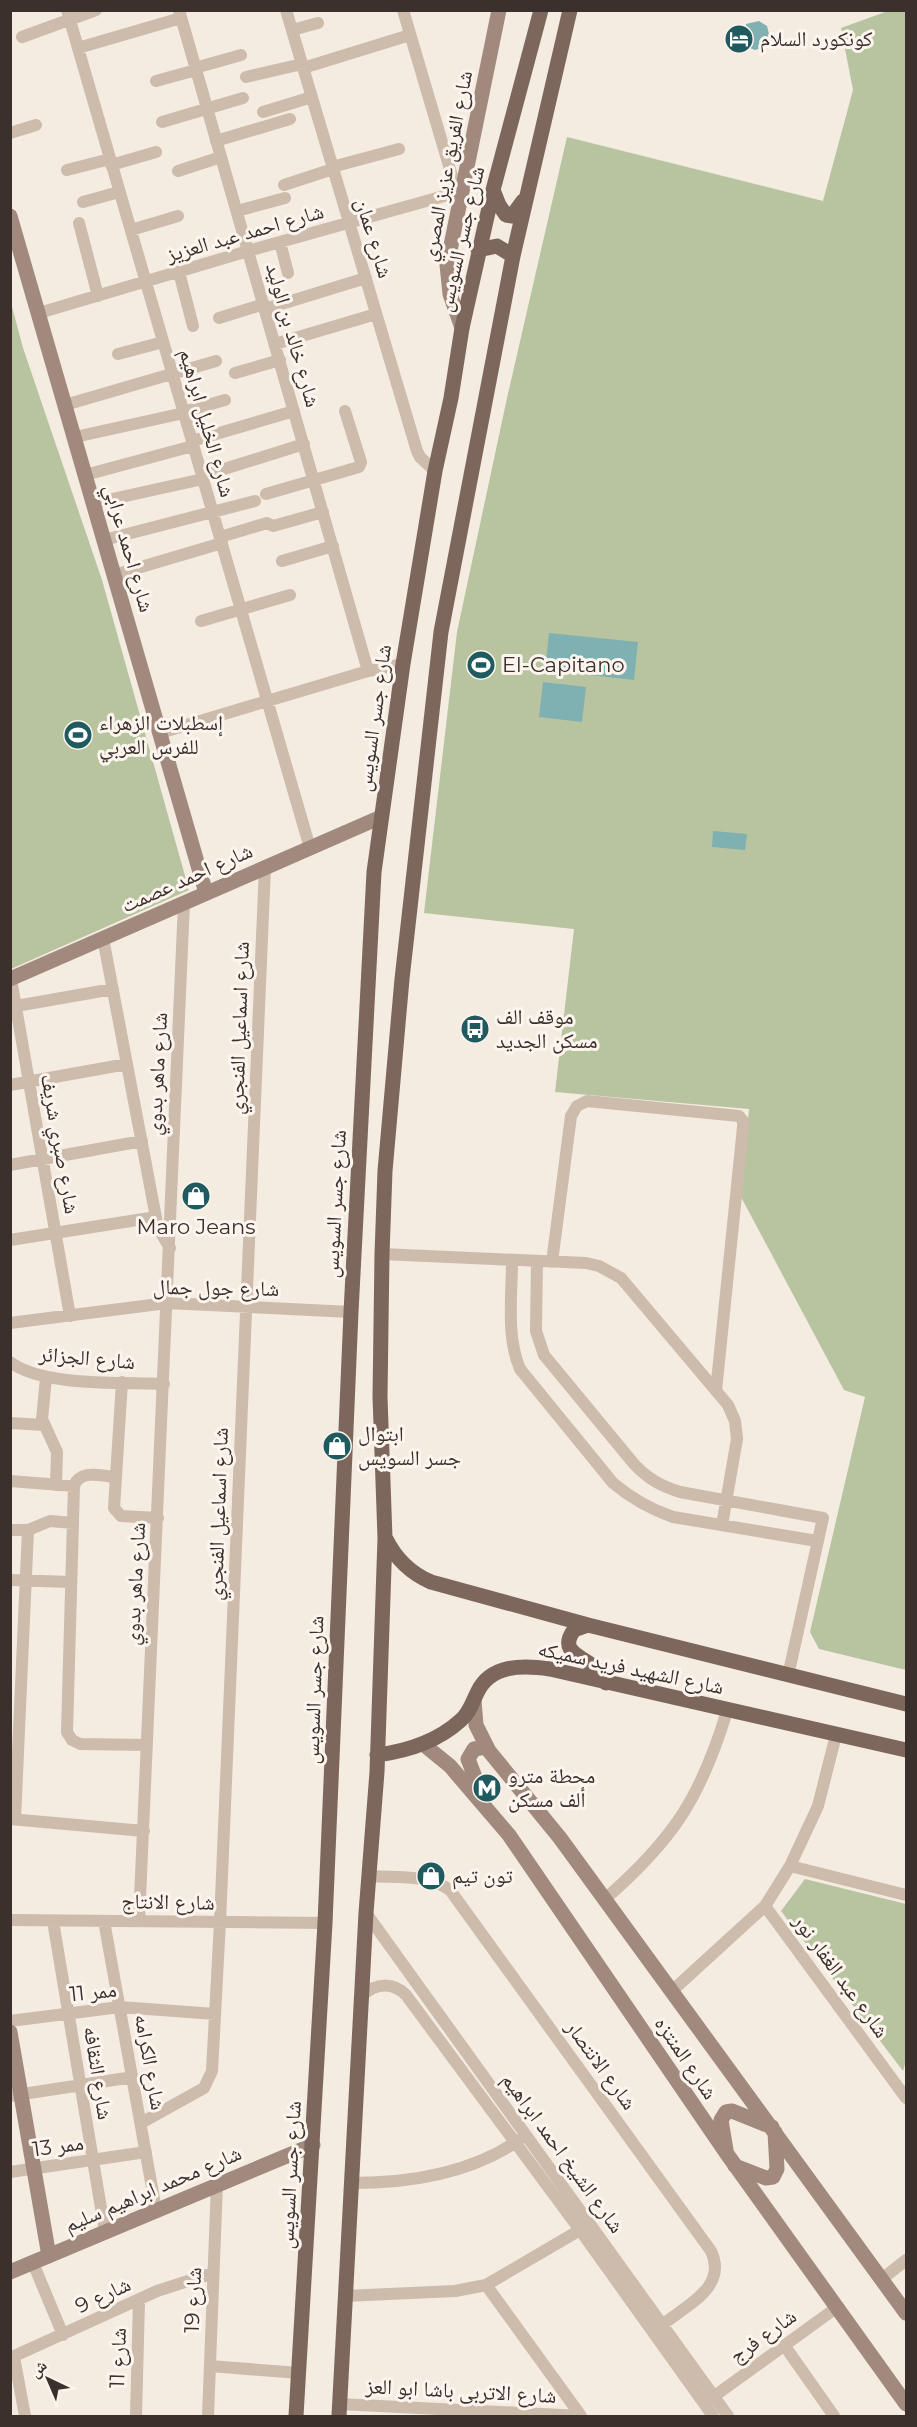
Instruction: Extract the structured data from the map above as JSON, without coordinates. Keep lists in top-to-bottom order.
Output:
{
  "streets": {
    "main road": ["شارع جسر السويس", "شارع الشهيد فريد سميكه"],
    "street": [
      "شارع الفريق عزيز المصري",
      "شارع احمد عبد العزيز",
      "شارع عمان",
      "شارع خالد بن الوليد",
      "شارع الخليل ابراهيم",
      "شارع احمد عرابي",
      "شارع احمد عصمت",
      "شارع اسماعيل الفنجري",
      "شارع ماهر بدوي",
      "شارع صبري شريف",
      "شارع جول جمال",
      "شارع الجزائر",
      "شارع الانتاج",
      "شارع عبد الغفار نور",
      "ممر 11",
      "شارع المنتزه",
      "شارع الكرامه",
      "شارع الانتصار",
      "شارع الثقافه",
      "ممر 13",
      "شارع الشيخ احمد ابراهيم",
      "شارع محمد ابراهيم سليم",
      "شارع 9",
      "شارع 19",
      "شارع فرج",
      "شارع 11",
      "شارع الاتربى باشا ابو العز"
    ]
  },
  "crossings": [
    ["شارع الفريق عزيز المصري", "شارع احمد عبد العزيز"],
    ["شارع الفريق عزيز المصري", "شارع جسر السويس"],
    ["شارع احمد عبد العزيز", "شارع عمان"],
    ["شارع احمد عبد العزيز", "شارع خالد بن الوليد"],
    ["شارع احمد عبد العزيز", "شارع الخليل ابراهيم"],
    ["شارع احمد عبد العزيز", "شارع احمد عرابي"],
    ["شارع عمان", "شارع جسر السويس"],
    ["شارع جسر السويس", "شارع احمد عصمت"],
    ["شارع جسر السويس", "شارع جول جمال"],
    ["شارع جسر السويس", "شارع الانتاج"],
    ["شارع جسر السويس", "شارع محمد ابراهيم سليم"],
    ["شارع الخليل ابراهيم", "شارع احمد عصمت"],
    ["شارع احمد عرابي", "شارع احمد عصمت"],
    ["شارع احمد عصمت", "شارع اسماعيل الفنجري"],
    ["شارع احمد عصمت", "شارع ماهر بدوي"],
    ["شارع احمد عصمت", "شارع صبري شريف"],
    ["شارع اسماعيل الفنجري", "شارع جول جمال"],
    ["شارع اسماعيل الفنجري", "شارع الانتاج"],
    ["شارع اسماعيل الفنجري", "ممر 11"],
    ["شارع اسماعيل الفنجري", "شارع الكرامه"],
    ["شارع ماهر بدوي", "شارع جول جمال"],
    ["شارع ماهر بدوي", "شارع الجزائر"],
    ["شارع ماهر بدوي", "شارع الانتاج"],
    ["شارع صبري شريف", "شارع جول جمال"],
    ["شارع الشهيد فريد سميكه", "شارع المنتزه"],
    ["شارع الانتاج", "شارع الكرامه"],
    ["شارع الانتاج", "شارع الثقافه"],
    ["ممر 11", "شارع الكرامه"],
    ["ممر 11", "شارع الثقافه"],
    ["شارع المنتزه", "شارع فرج"],
    ["شارع الكرامه", "ممر 13"],
    ["شارع الكرامه", "شارع محمد ابراهيم سليم"],
    ["شارع الانتصار", "شارع الشيخ احمد ابراهيم"],
    ["شارع الثقافه", "ممر 13"],
    ["شارع الثقافه", "شارع محمد ابراهيم سليم"],
    ["شارع الشيخ احمد ابراهيم", "شارع فرج"],
    ["شارع محمد ابراهيم سليم", "شارع 19"],
    ["شارع 9", "شارع 19"],
    ["شارع 9", "شارع 11"]
  ],
  "places": {
    "hotel": ["كونكورد السلام"],
    "sports": ["El-Capitano", "إسطبلات الزهراء للفرس العربي"],
    "bus stop": ["موقف الف مسكن الجديد"],
    "shop": ["Maro Jeans", "ابتوال جسر السويس", "تون تيم"],
    "metro station": ["محطة مترو ألف مسكن"]
  },
  "north": "top left"
}
